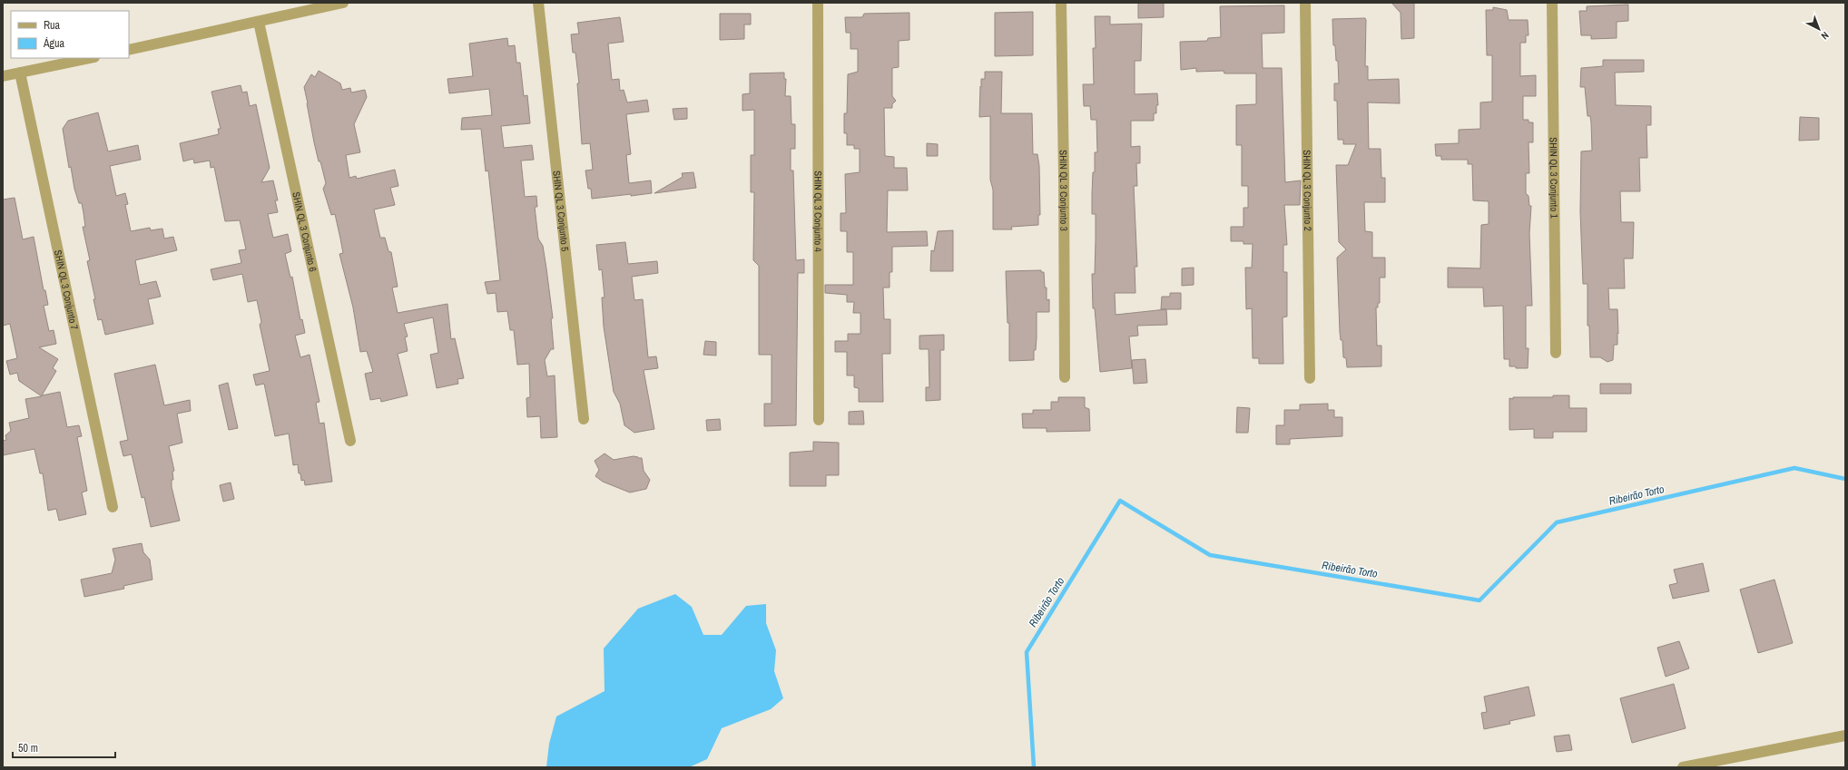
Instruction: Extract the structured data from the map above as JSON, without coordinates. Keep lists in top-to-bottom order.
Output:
{
  "streets": {
    "street": [
      "SHIN QL 3 Conjunto 1",
      "SHIN QL 3 Conjunto 3",
      "SHIN QL 3 Conjunto 2",
      "SHIN QL 3 Conjunto 5",
      "SHIN QL 3 Conjunto 4",
      "SHIN QL 3 Conjunto 6",
      "SHIN QL 3 Conjunto 7"
    ]
  },
  "water": ["Ribeirão Torto"],
  "legend": ["Rua", "Água"],
  "scale_bar": "50 m",
  "north": "bottom right"
}
